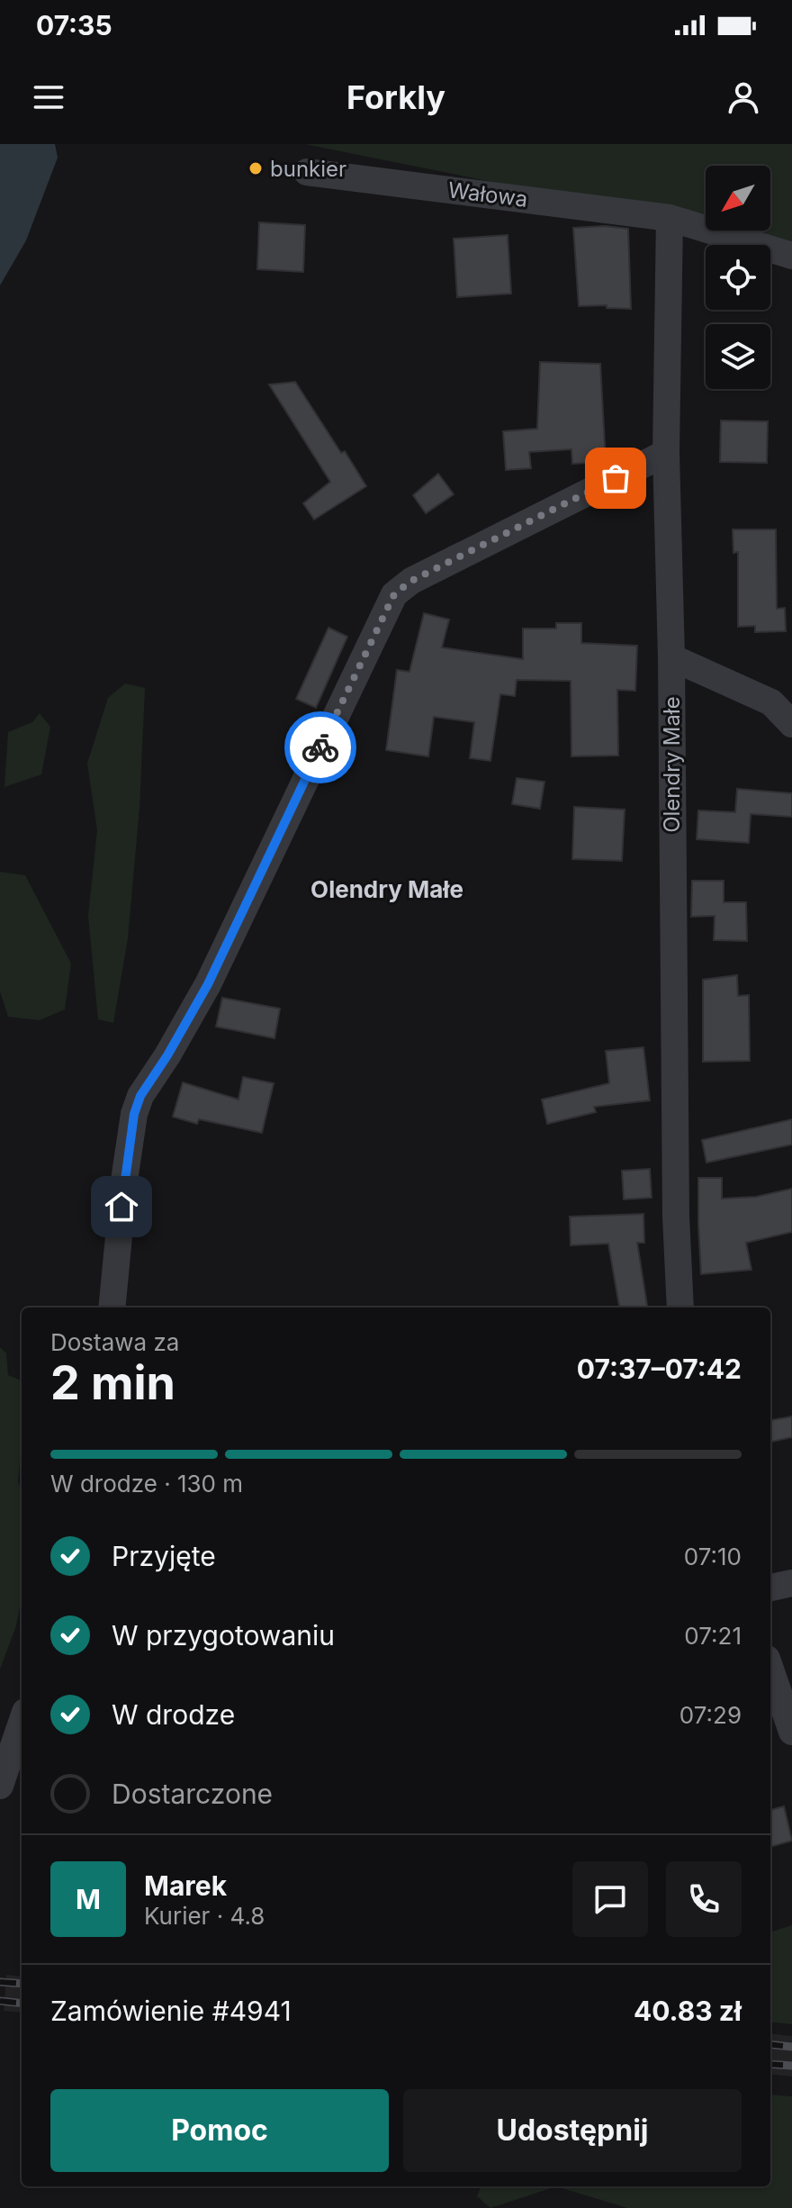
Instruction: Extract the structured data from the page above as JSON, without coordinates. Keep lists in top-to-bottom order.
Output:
{
  "streets": {
    "street": ["Wałowa", "Olendry Małe"]
  },
  "crossings": [
    ["Wałowa", "Olendry Małe"]
  ],
  "districts": ["Olendry Małe"],
  "places": ["bunkier"],
  "north": "bottom left",
  "page": {
    "status": "07:35",
    "header": "Forkly",
    "heading": ["2 min", "Dostawa za", "07:37–07:42"],
    "panel": [
      "Marek",
      "Kurier · 4.8",
      "Zamówienie #4941",
      "40.83 zł"
    ],
    "bar": "W drodze · 130 m",
    "list": [
      ["Przyjęte", "07:10"],
      ["W przygotowaniu", "07:21"],
      ["W drodze", "07:29"],
      "Dostarczone"
    ],
    "round": "M",
    "buttons": ["Pomoc", "Udostępnij"]
  }
}
